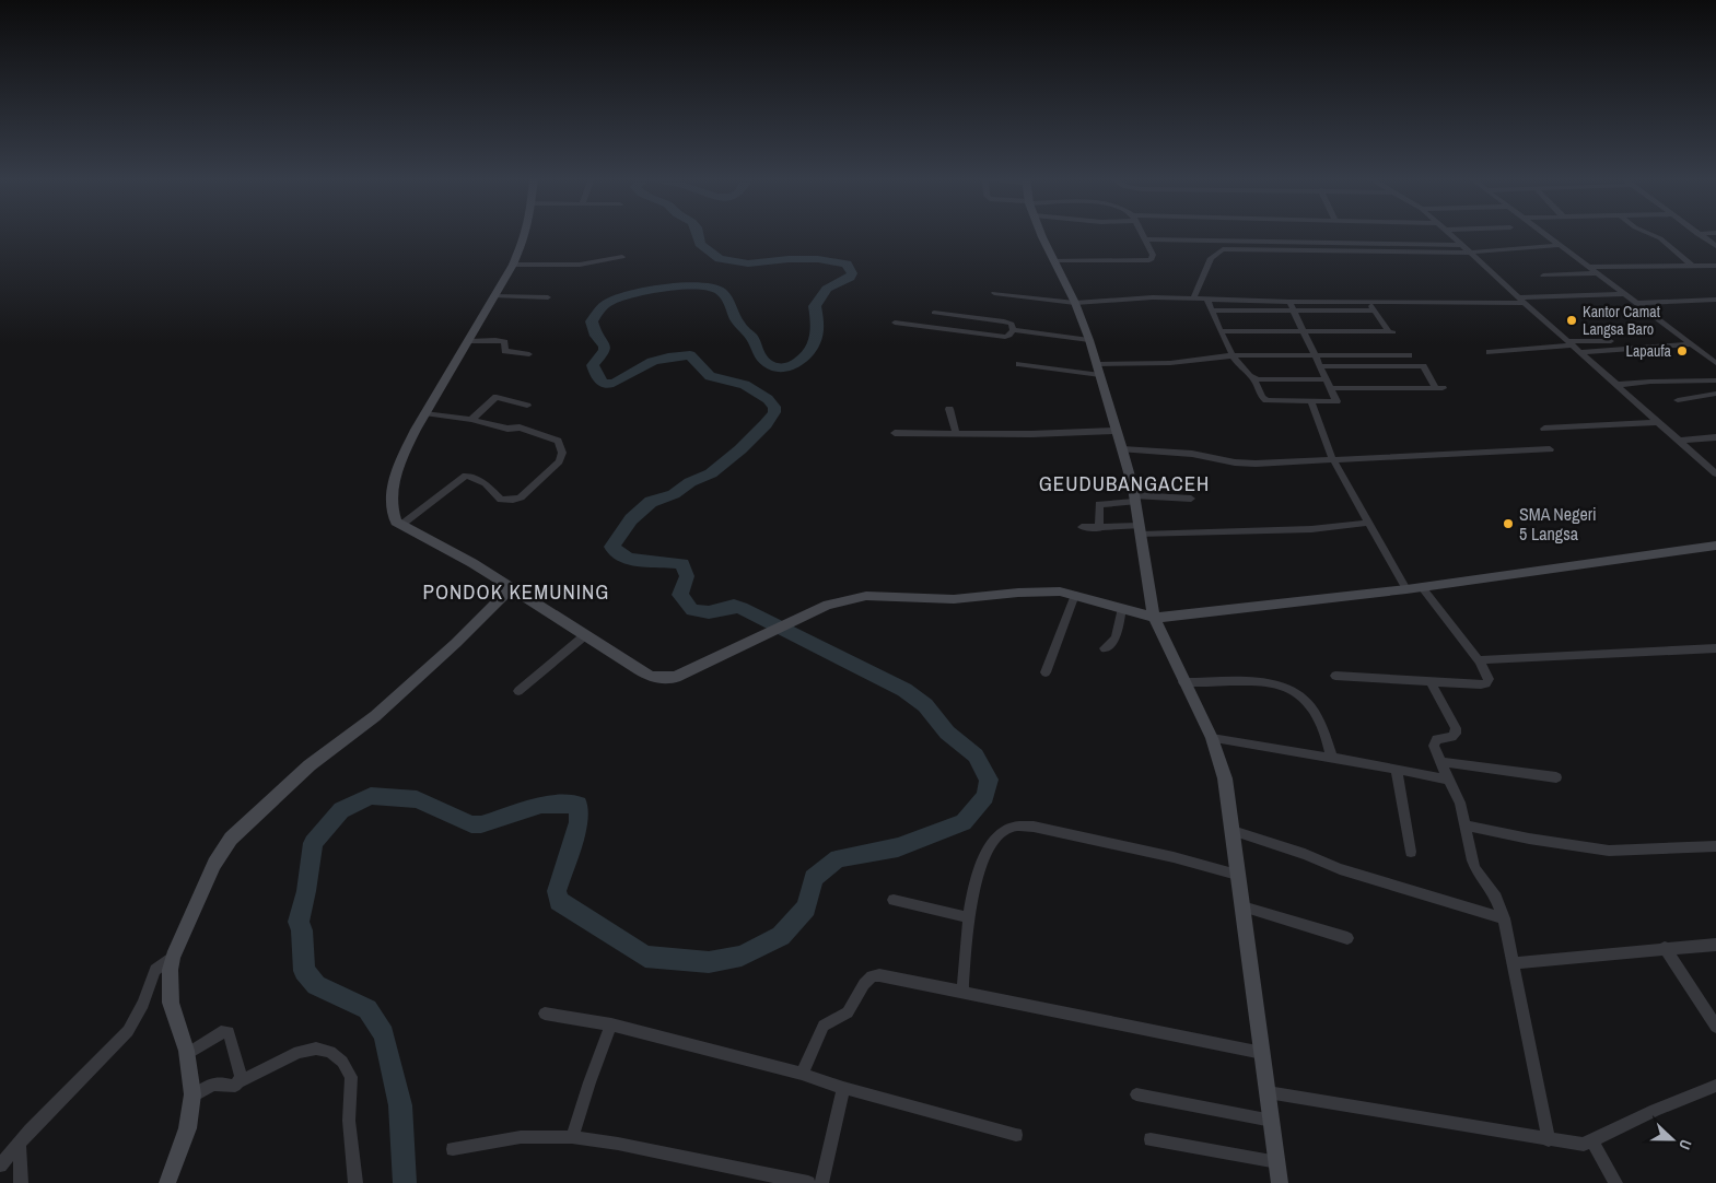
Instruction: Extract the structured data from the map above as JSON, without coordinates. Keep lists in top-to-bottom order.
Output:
{
  "districts": ["GEUDUBANGACEH", "PONDOK KEMUNING"],
  "places": ["Kantor Camat Langsa Baro", "Lapaufa", "SMA Negeri 5 Langsa"],
  "north": "right"
}
